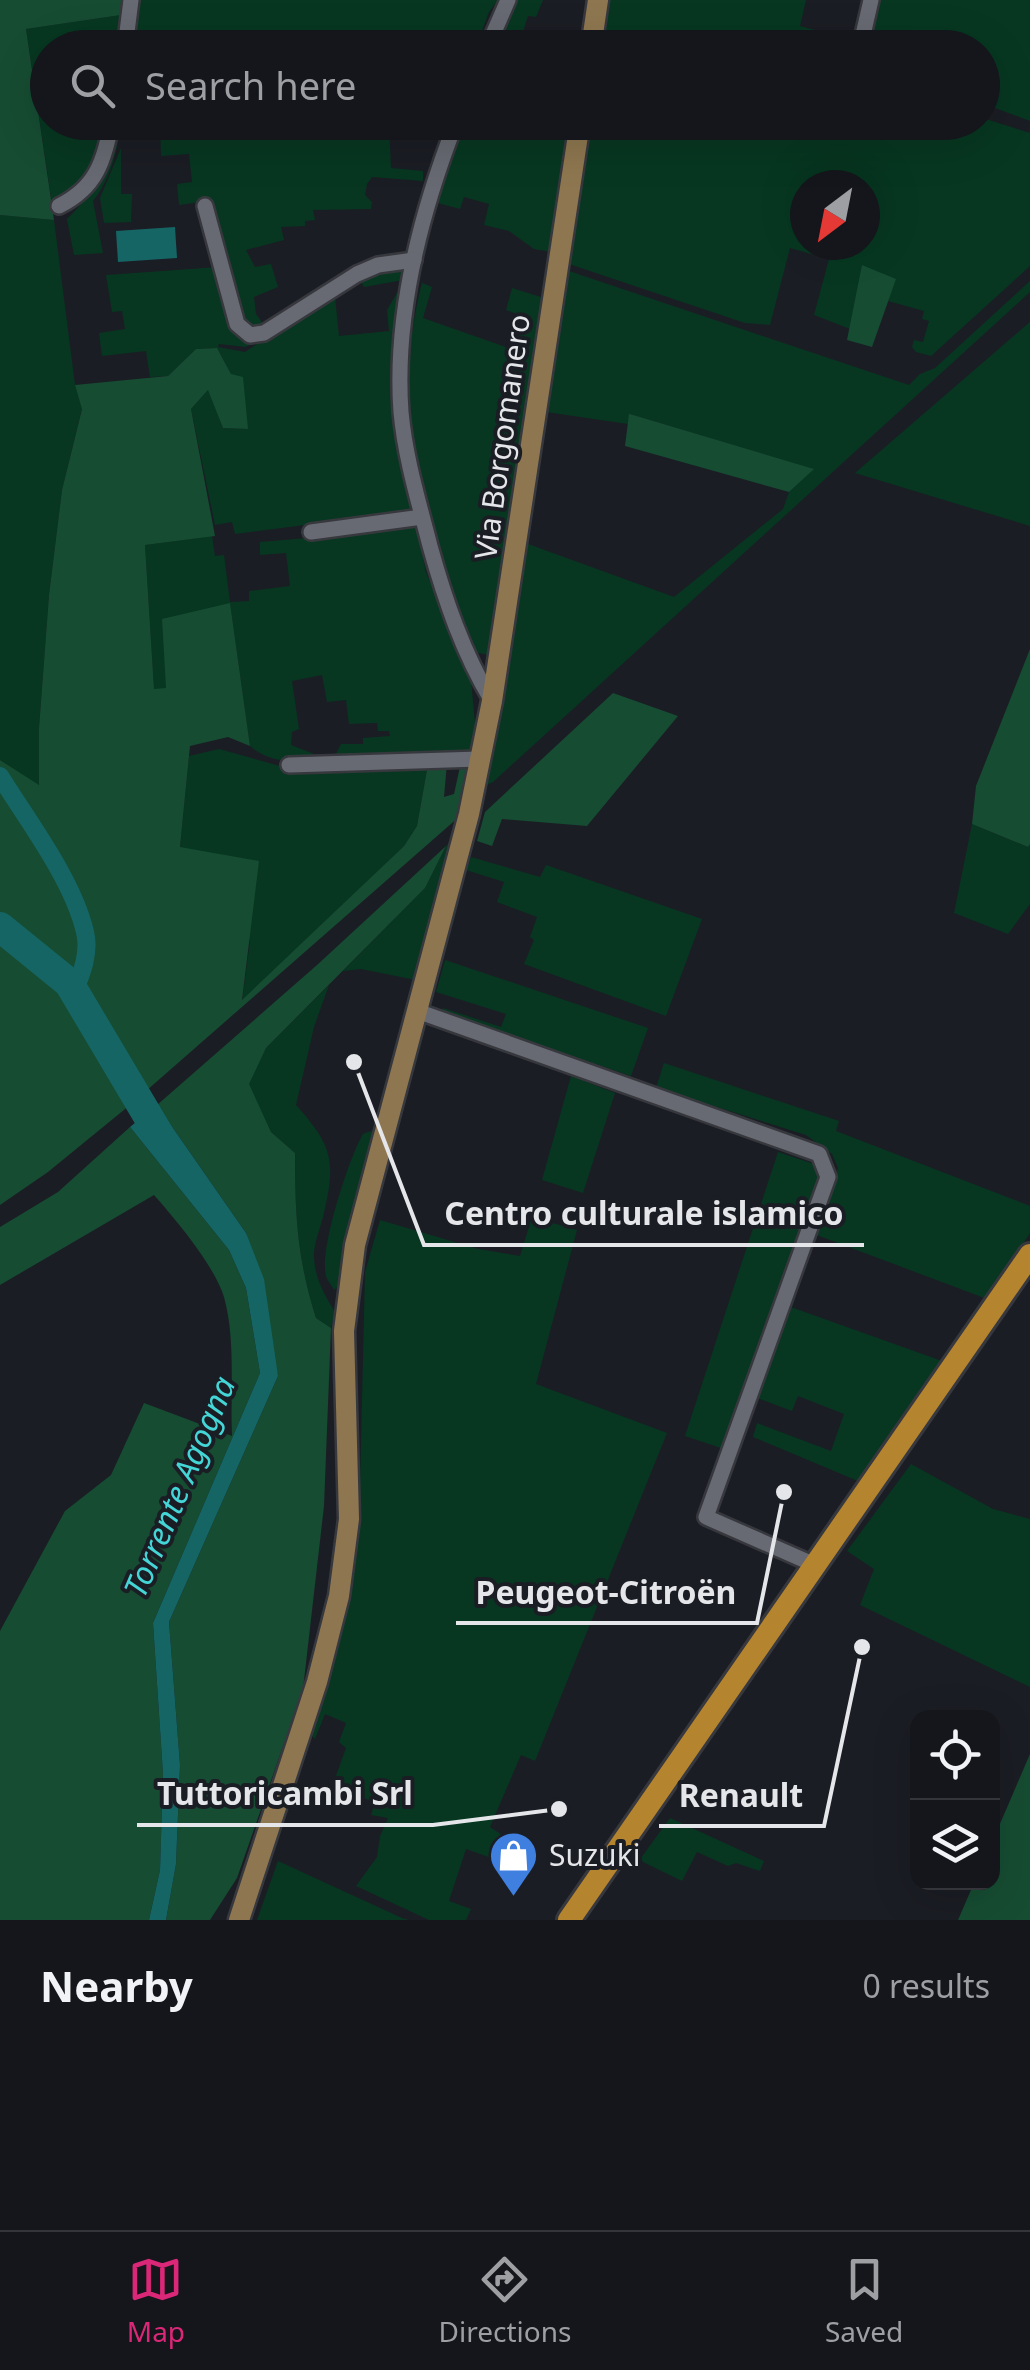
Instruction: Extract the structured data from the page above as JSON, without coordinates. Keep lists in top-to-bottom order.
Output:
{
  "streets": {
    "main road": ["Via Borgomanero"]
  },
  "water": ["Torrente Agogna"],
  "places": {
    "other": [
      "Centro culturale islamico",
      "Peugeot-Citroën",
      "Renault",
      "Tuttoricambi Srl"
    ],
    "shop": ["Suzuki"]
  },
  "north": "bottom left",
  "page": {
    "search": "Search here",
    "heading": ["Nearby", "0 results"],
    "nav": ["Map", "Directions", "Saved"]
  }
}
